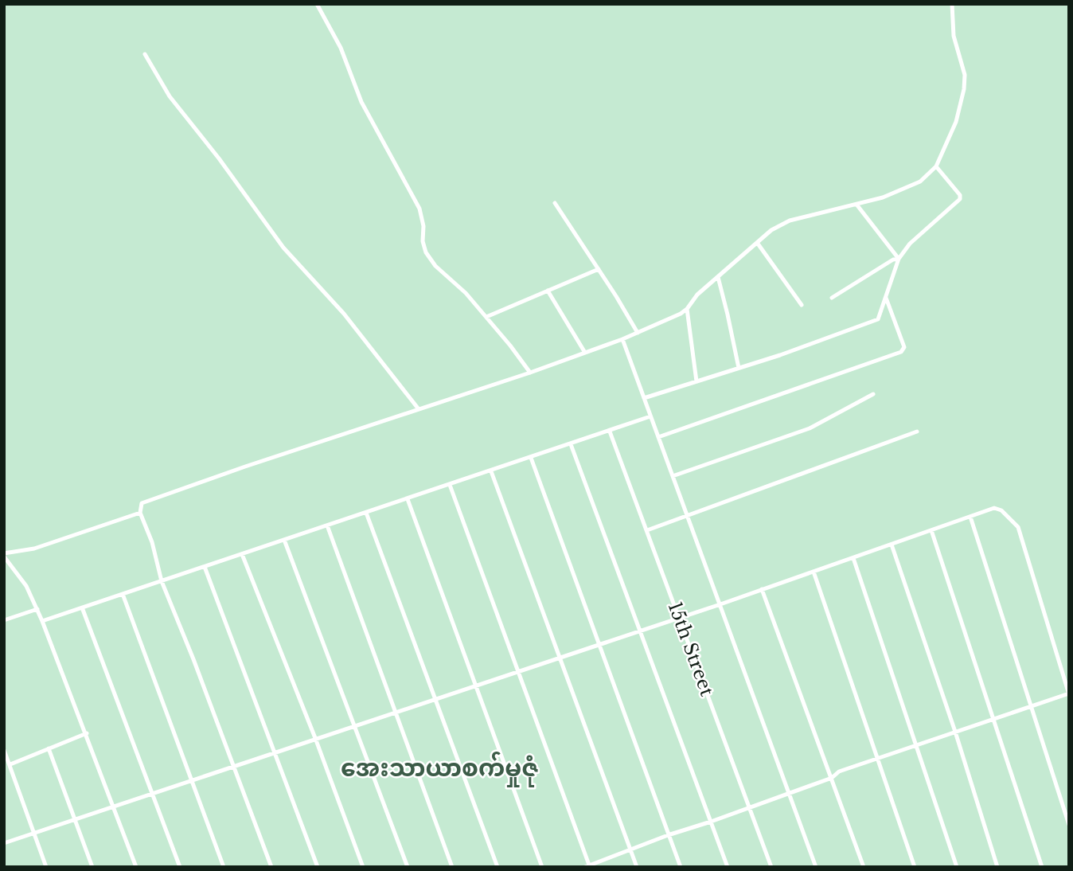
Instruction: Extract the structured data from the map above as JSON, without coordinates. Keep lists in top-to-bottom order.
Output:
{
  "streets": {
    "street": ["15th Street"]
  },
  "districts": ["အေးသာယာစက်မှုဇုံ"]
}
